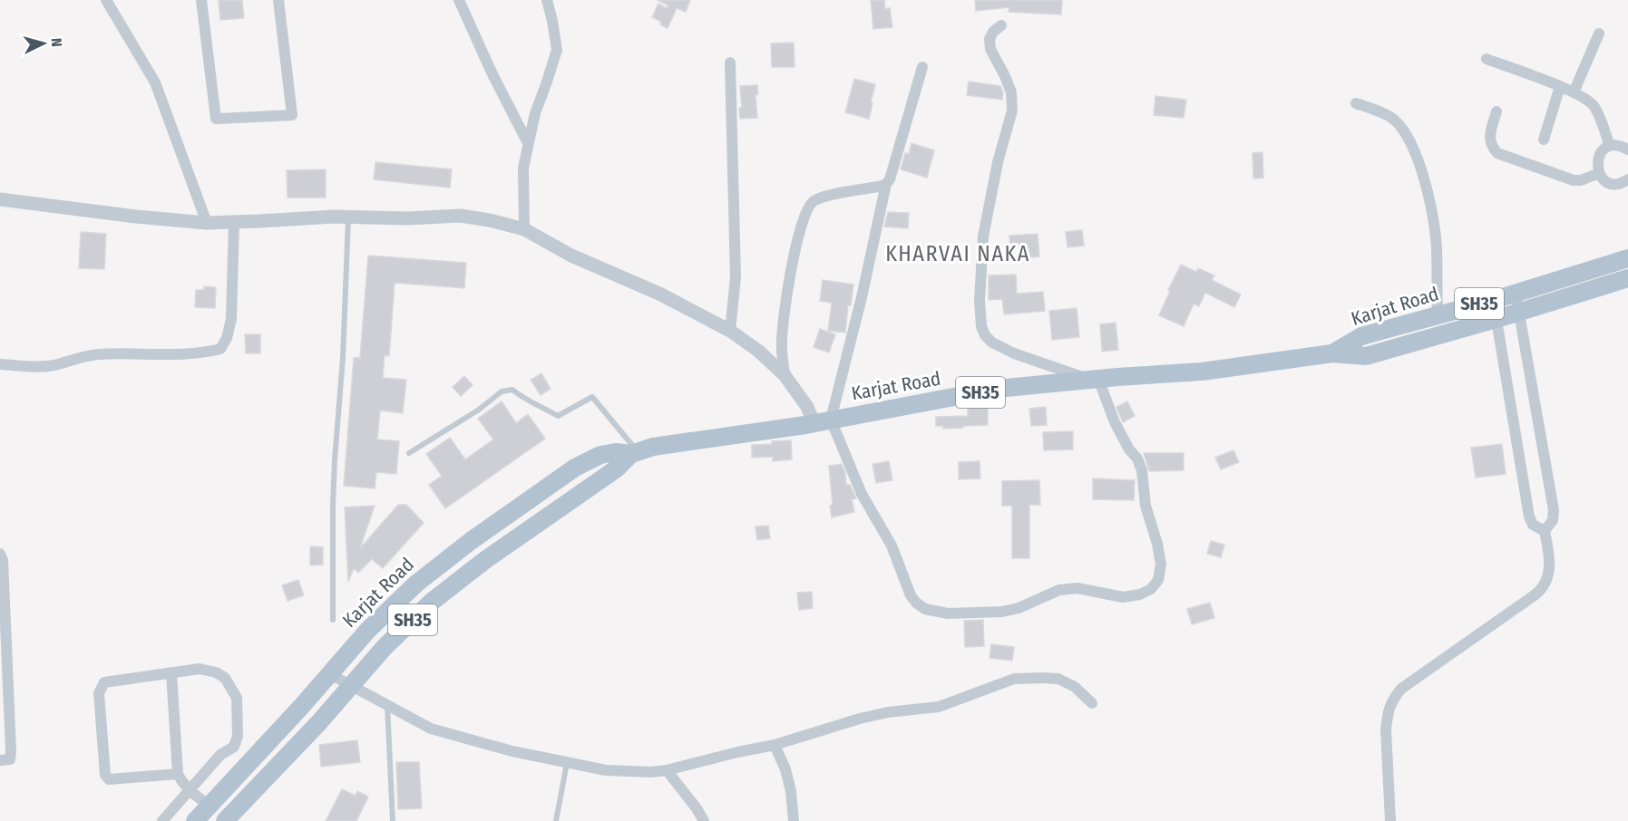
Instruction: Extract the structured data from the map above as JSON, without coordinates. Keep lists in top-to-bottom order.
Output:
{
  "streets": {
    "main road": ["SH35", "Karjat Road"]
  },
  "districts": ["KHARVAI NAKA"],
  "north": "right"
}
